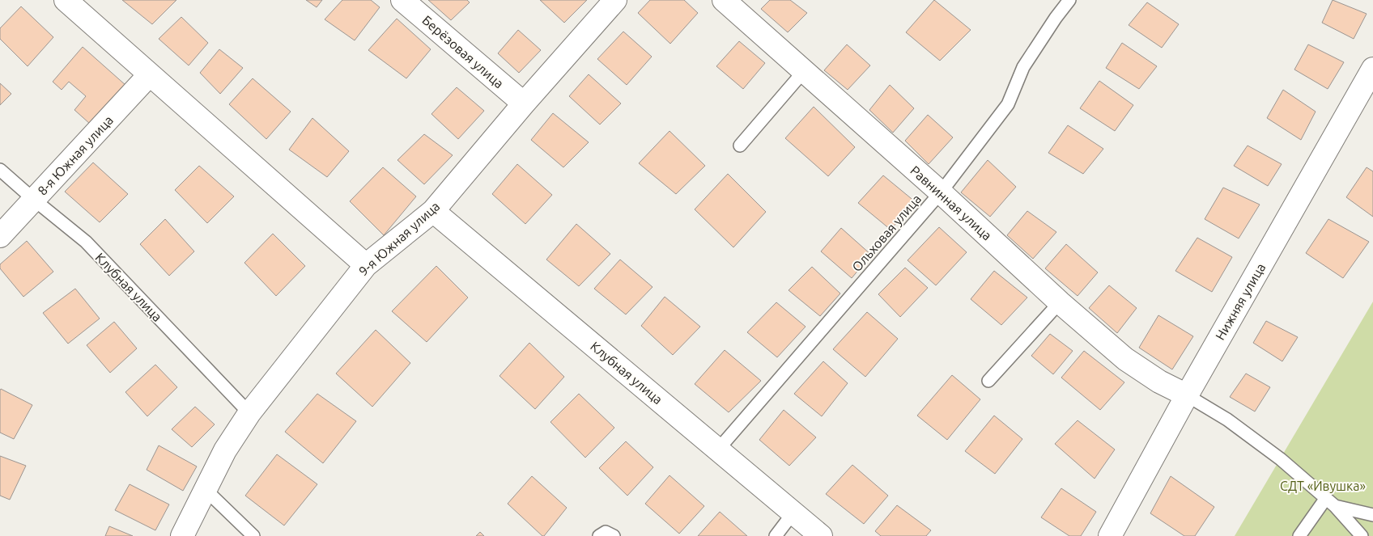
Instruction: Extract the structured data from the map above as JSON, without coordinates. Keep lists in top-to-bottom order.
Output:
{
  "streets": {
    "street": [
      "Берёзовая улица",
      "8-я Южная улица",
      "Равнинная улица",
      "9-я Южная улица",
      "Клубная улица",
      "Нижняя улица"
    ],
    "lane": ["Ольховая улица"]
  },
  "crossings": [
    ["Берёзовая улица", "9-я Южная улица"],
    ["8-я Южная улица", "Клубная улица"],
    ["Равнинная улица", "Ольховая улица"],
    ["Равнинная улица", "Нижняя улица"],
    ["Ольховая улица", "Клубная улица"],
    ["9-я Южная улица", "Клубная улица"]
  ],
  "parks": ["СДТ «Ивушка»"]
}
